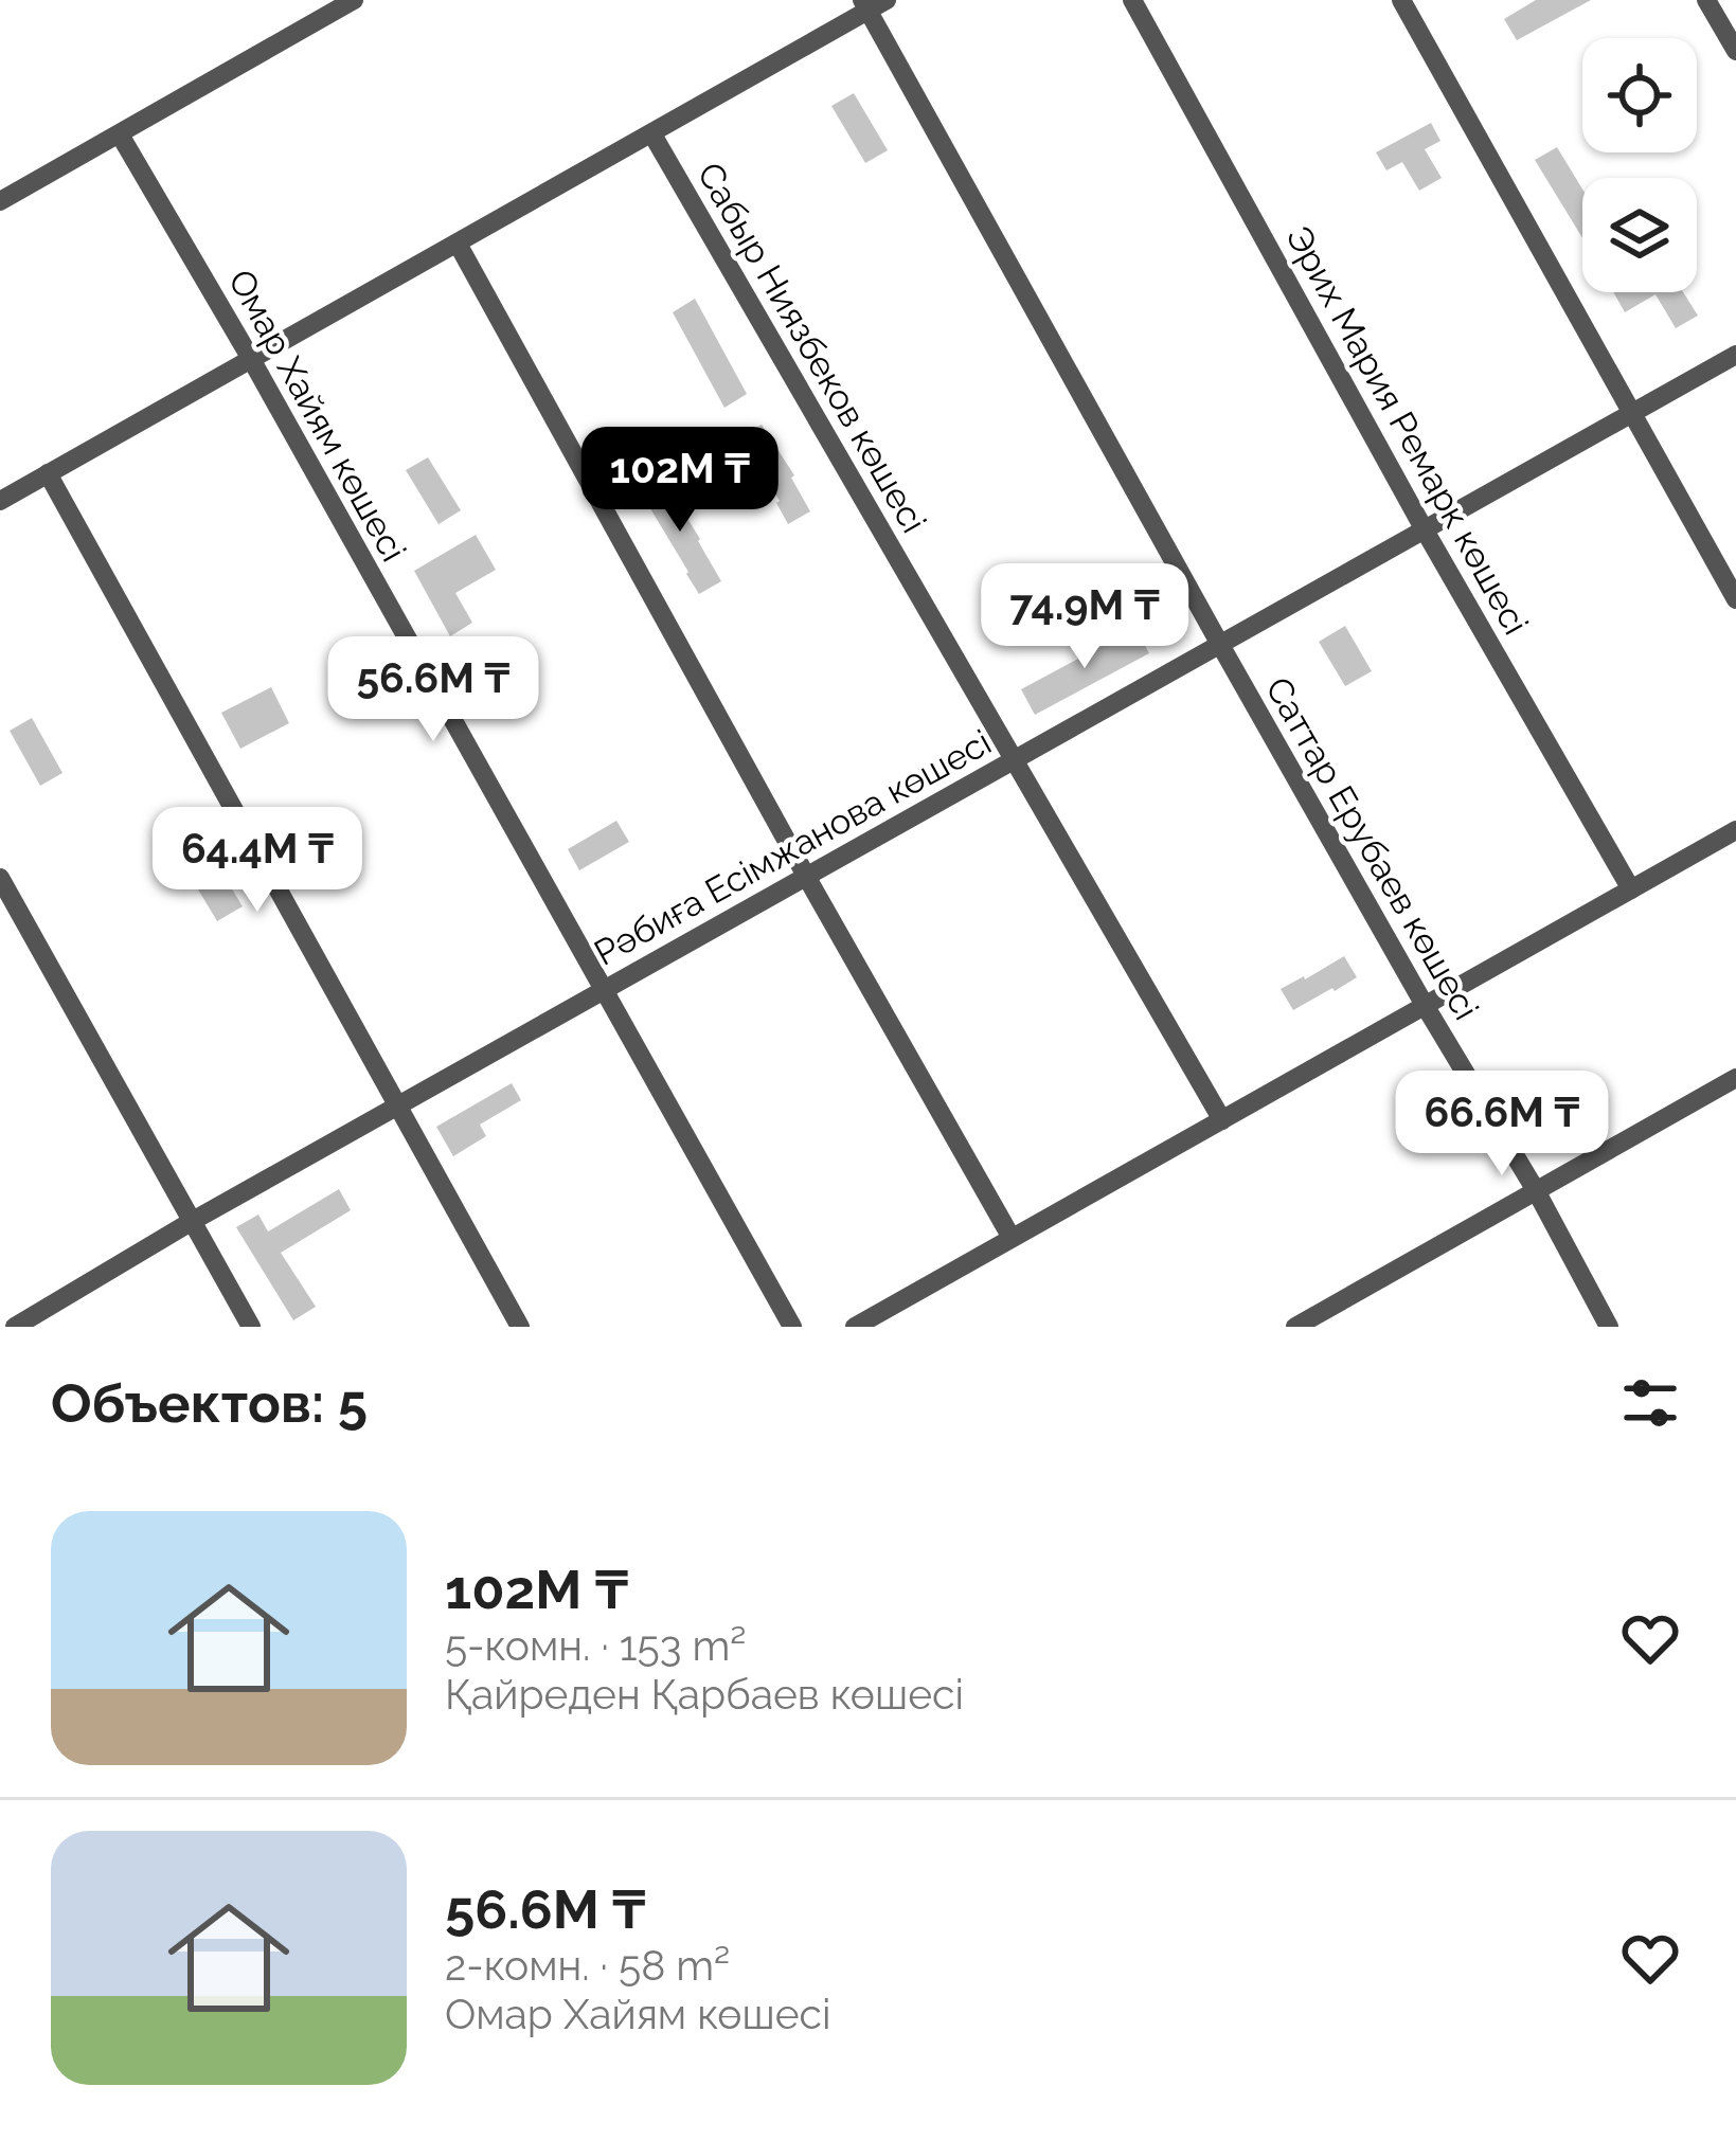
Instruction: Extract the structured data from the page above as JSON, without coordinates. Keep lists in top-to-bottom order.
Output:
{
  "streets": {
    "street": [
      "Сабыр Ниязбеков көшесі",
      "Омар Хайям көшесі",
      "Эрих Мария Ремарк көшесі",
      "Рәбиға Есімжанова көшесі",
      "Саттар Ерубаев көшесі"
    ]
  },
  "crossings": [
    ["Сабыр Ниязбеков көшесі", "Рәбиға Есімжанова көшесі"],
    ["Омар Хайям көшесі", "Рәбиға Есімжанова көшесі"],
    ["Эрих Мария Ремарк көшесі", "Рәбиға Есімжанова көшесі"],
    ["Рәбиға Есімжанова көшесі", "Саттар Ерубаев көшесі"]
  ],
  "page": {
    "price": [
      "102M ₸",
      "74.9M ₸",
      "56.6M ₸",
      "64.4M ₸",
      "66.6M ₸"
    ],
    "heading": "Объектов: 5",
    "list": [
      {
        "name": "102M ₸",
        "note": "5-комн. · 153 m² · Қайреден Қарбаев көшесі"
      },
      {
        "name": "56.6M ₸",
        "note": "2-комн. · 58 m² · Омар Хайям көшесі"
      }
    ]
  }
}
